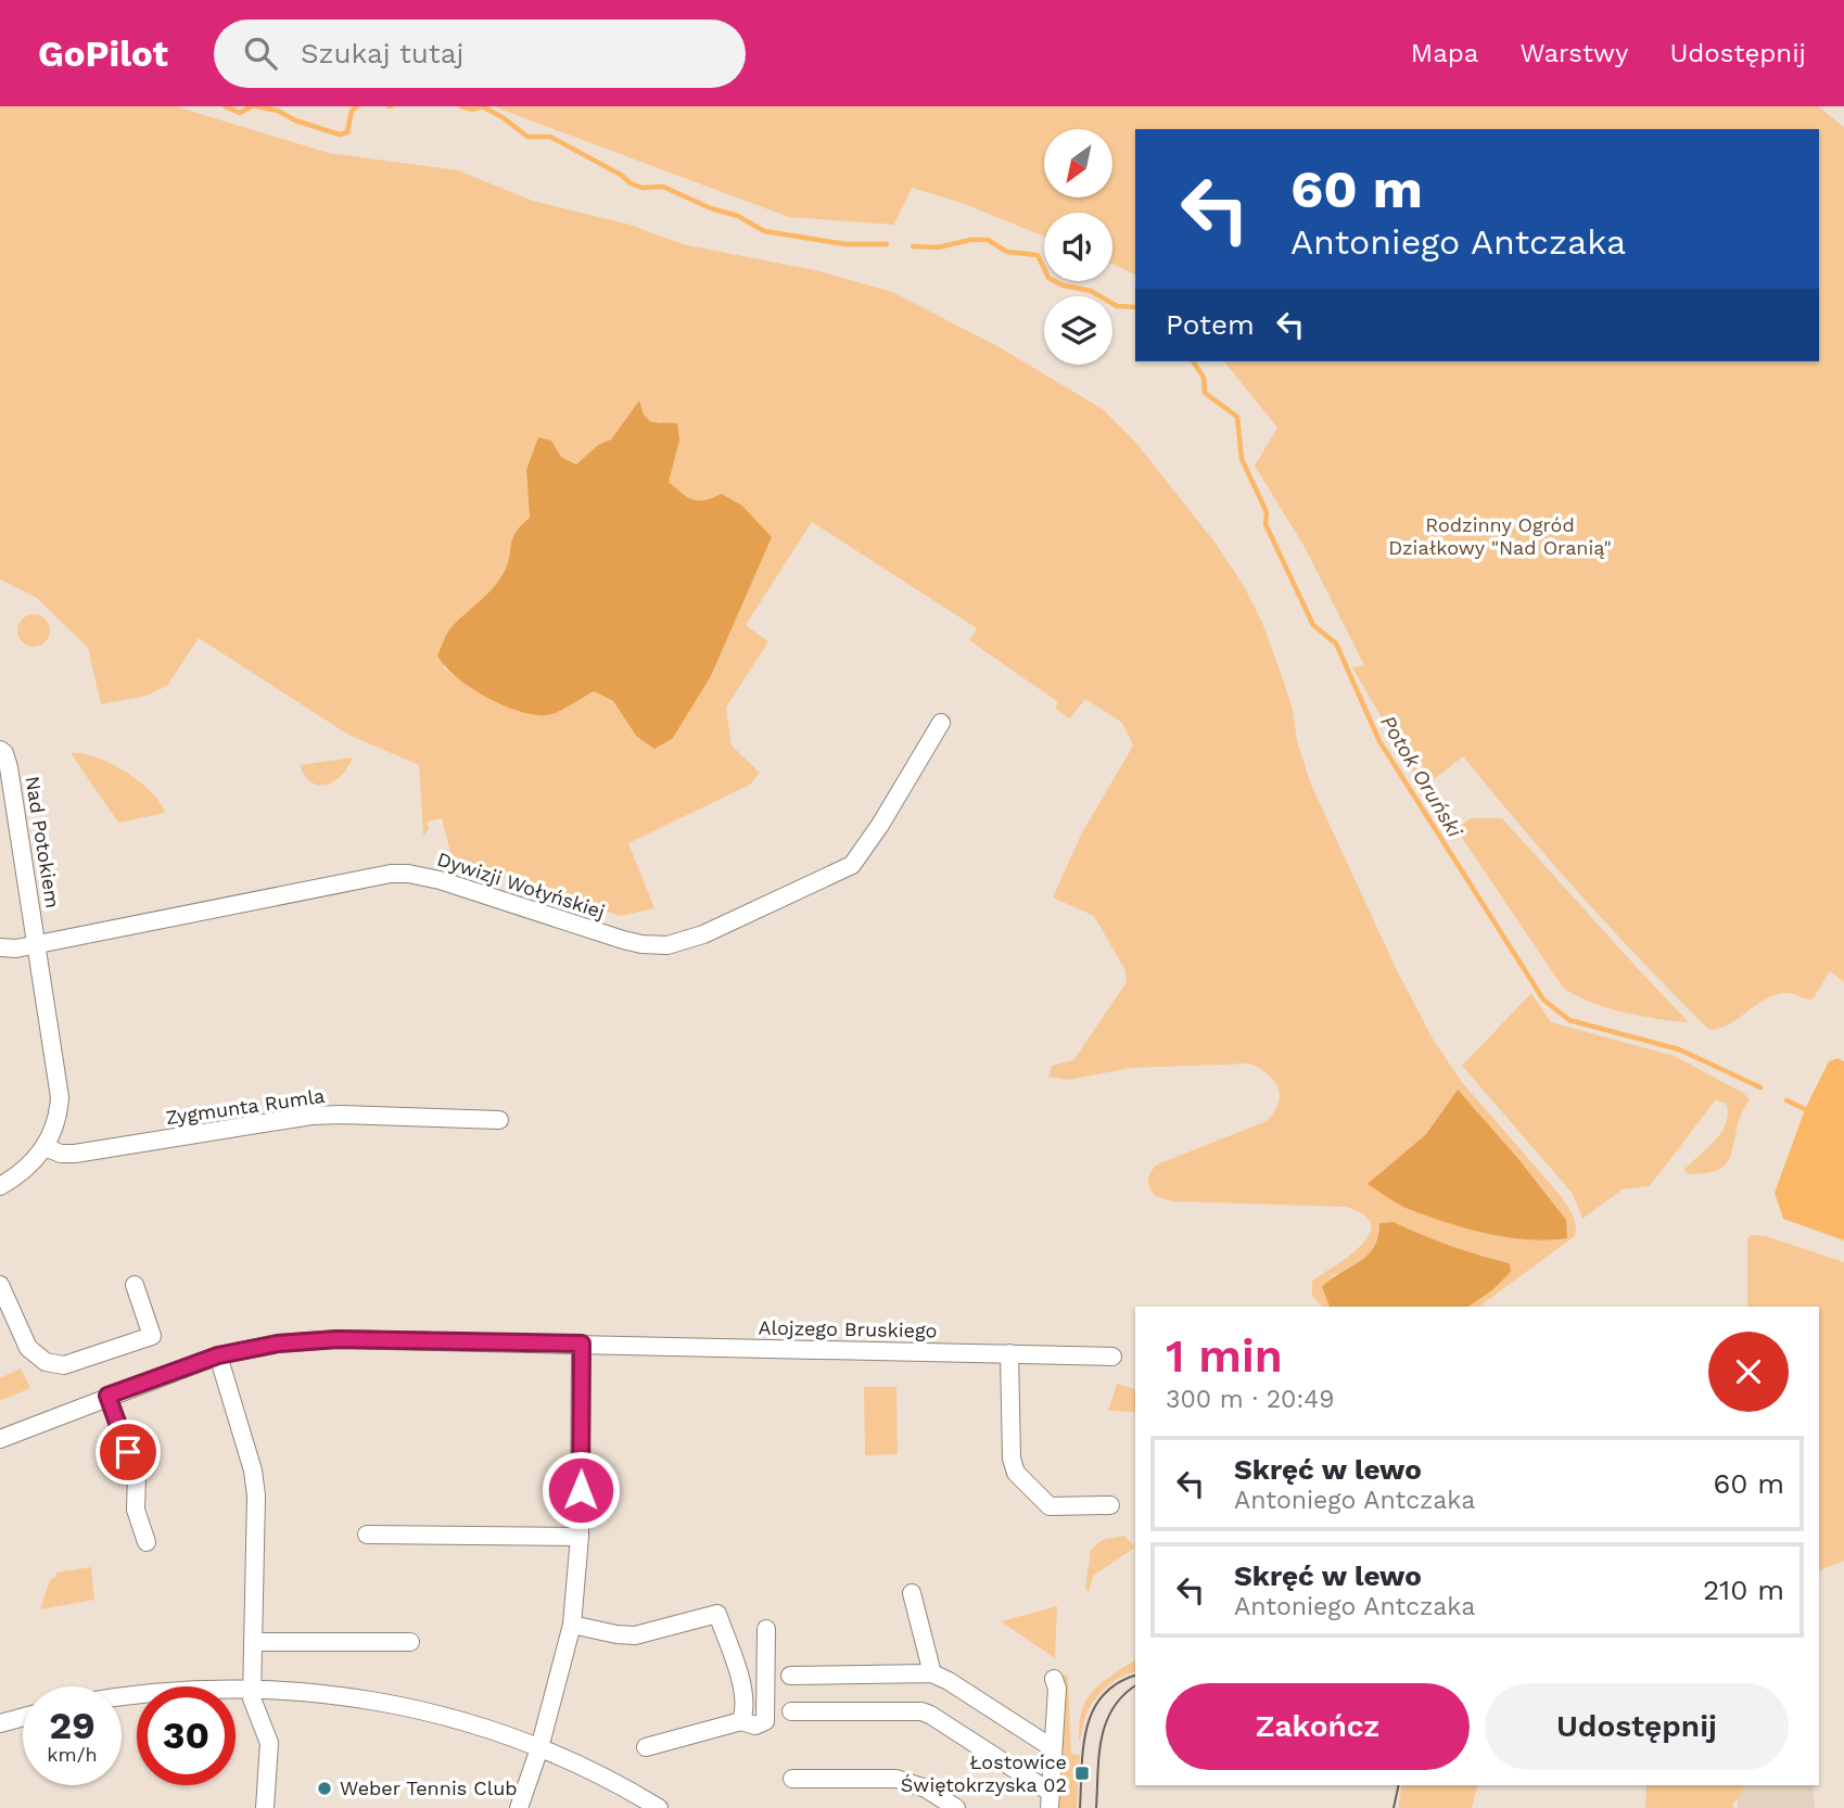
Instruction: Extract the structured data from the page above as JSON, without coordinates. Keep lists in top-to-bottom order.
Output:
{
  "streets": {
    "street": [
      "Nad Potokiem",
      "Dywizji Wołyńskiej",
      "Zygmunta Rumla",
      "Alojzego Bruskiego"
    ]
  },
  "crossings": [
    ["Nad Potokiem", "Dywizji Wołyńskiej"]
  ],
  "water": ["Potok Oruński"],
  "parks": ["Rodzinny Ogród Działkowy \"Nad Oranią\""],
  "places": {
    "transit": ["Łostowice Świętokrzyska 02"],
    "other": ["Weber Tennis Club"]
  },
  "north": "bottom left",
  "page": {
    "header": "GoPilot",
    "search": "Szukaj tutaj",
    "nav": ["Mapa", "Warstwy", "Udostępnij"],
    "turn": ["60 m", "Antoniego Antczaka"],
    "then": "Potem",
    "heading": ["1 min", "300 m · 20:49"],
    "list": [
      {
        "name": "Skręć w lewo",
        "note": "Antoniego Antczaka",
        "value": "60 m"
      },
      {
        "name": "Skręć w lewo",
        "note": "Antoniego Antczaka",
        "value": "210 m"
      }
    ],
    "buttons": ["Zakończ", "Udostępnij"],
    "speed": "29 km/h",
    "limit": "30"
  }
}
